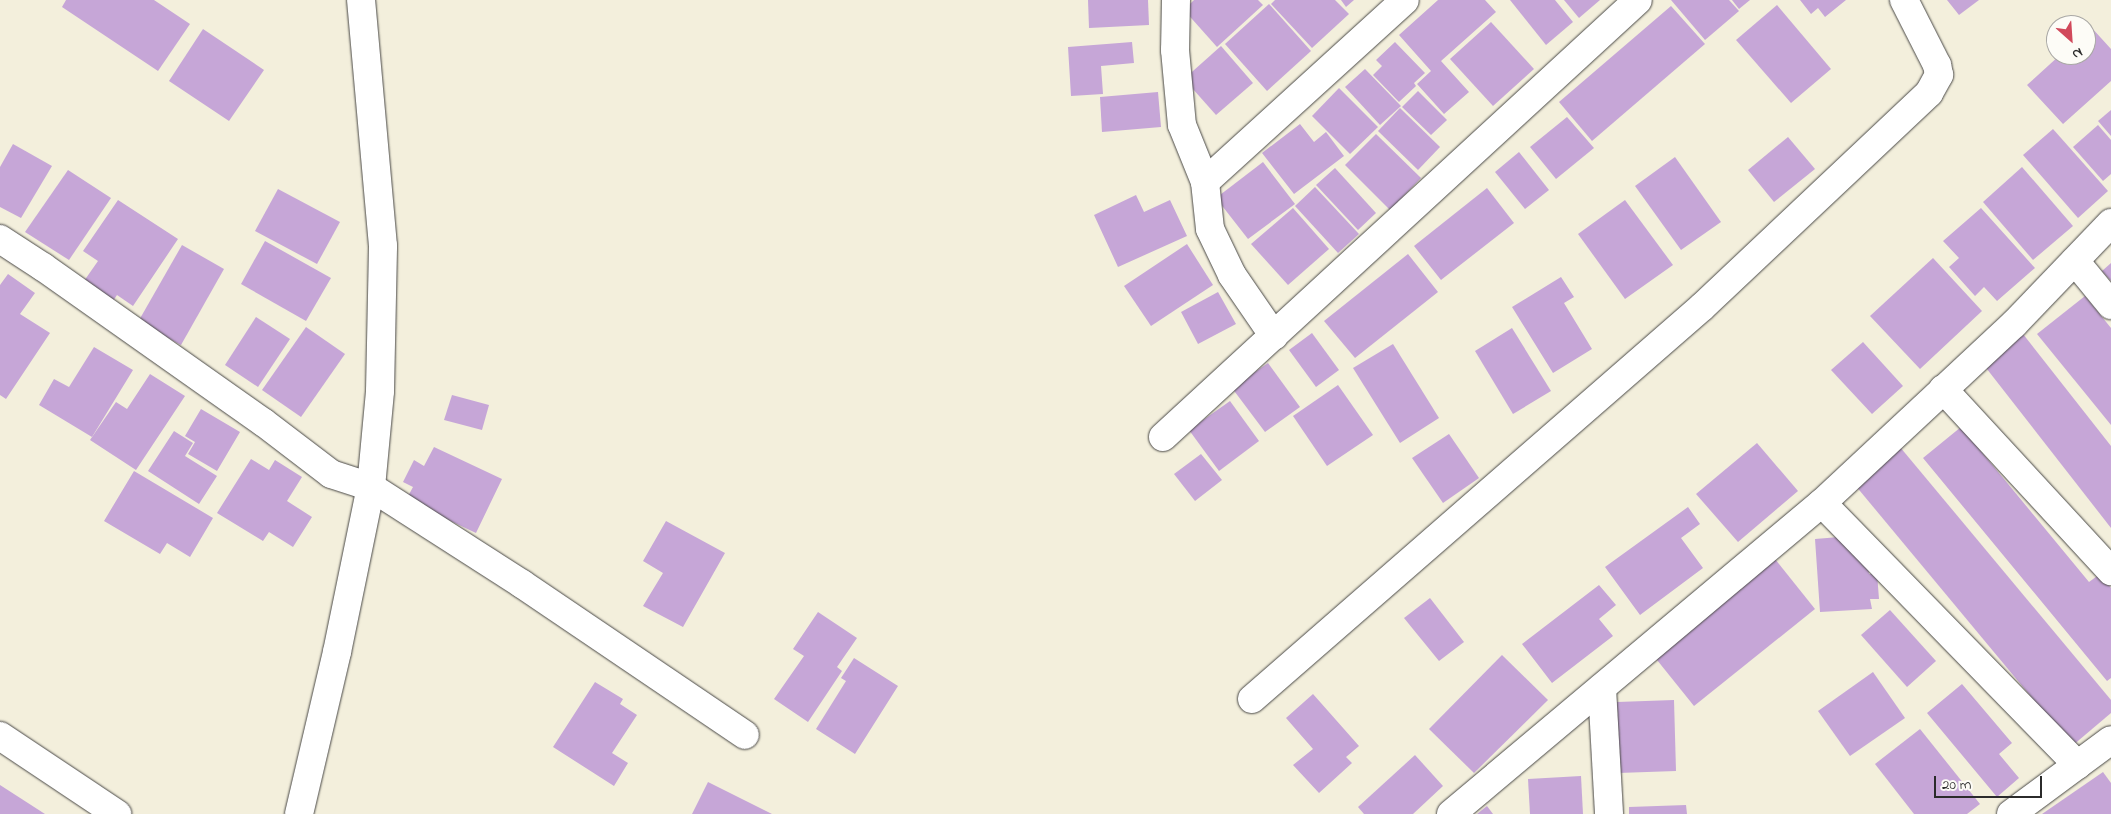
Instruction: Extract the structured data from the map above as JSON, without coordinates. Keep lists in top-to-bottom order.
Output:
{
  "scale_bar": "20 m",
  "north": "bottom right"
}
